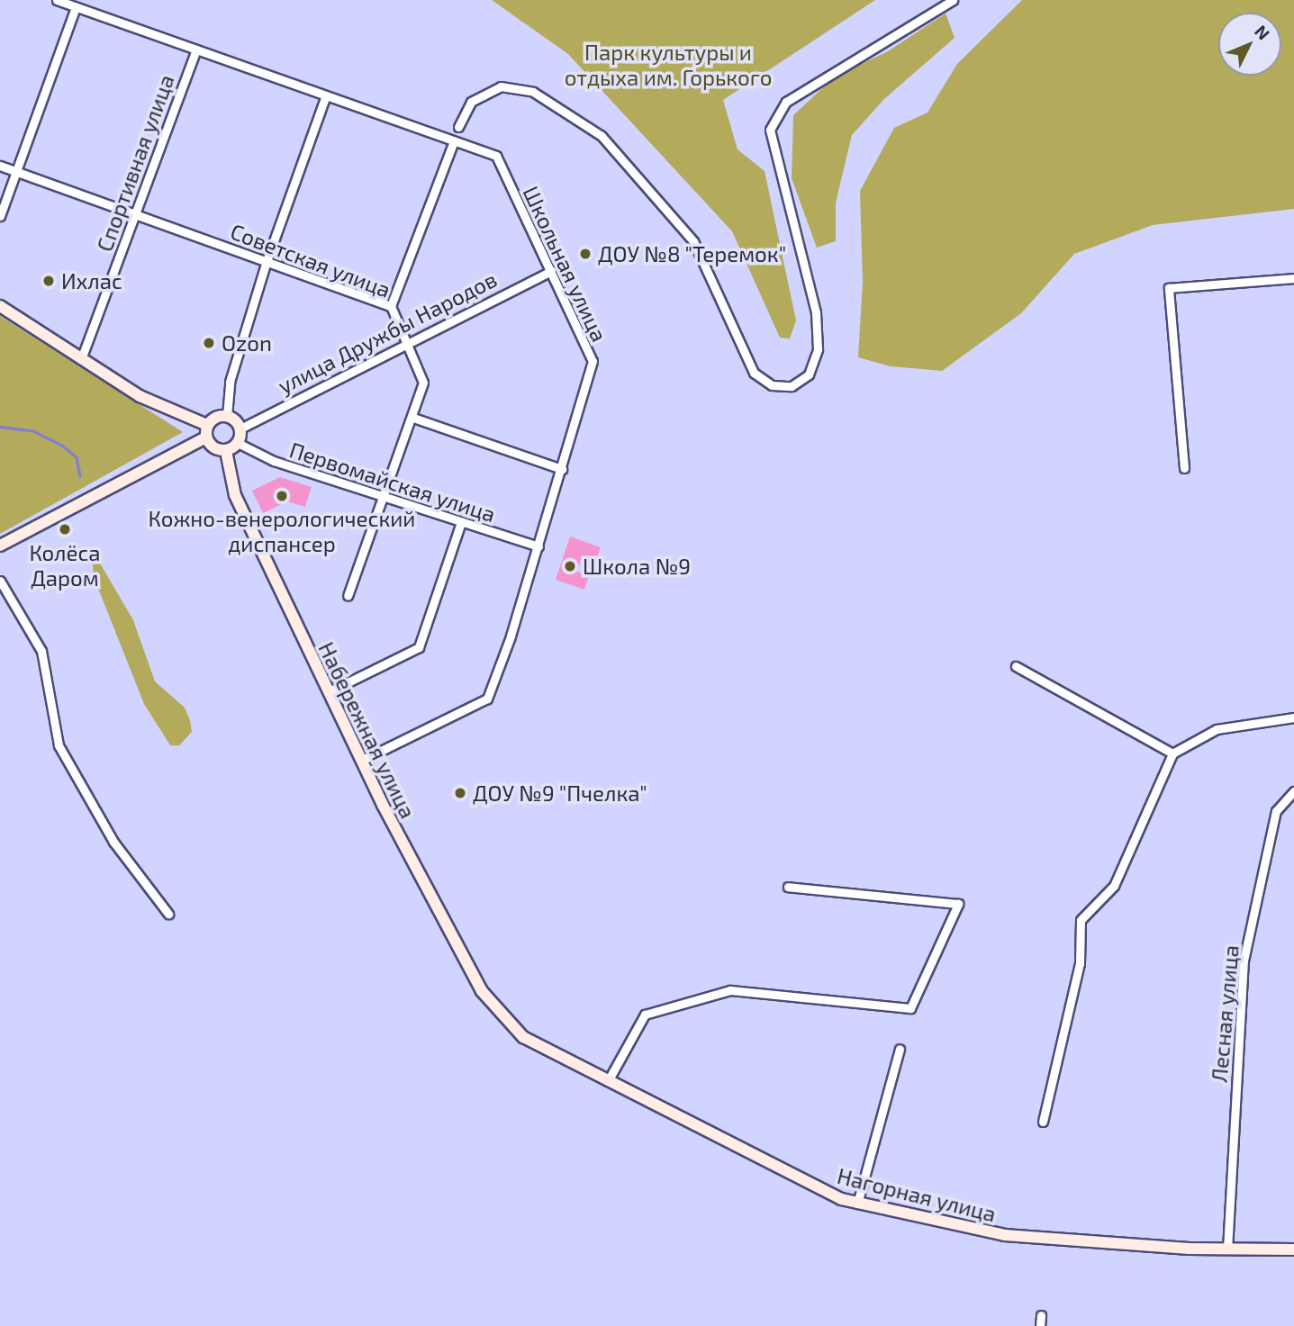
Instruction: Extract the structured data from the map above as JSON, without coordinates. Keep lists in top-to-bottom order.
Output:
{
  "streets": {
    "main road": ["Набережная улица", "Нагорная улица"],
    "street": [
      "Спортивная улица",
      "Советская улица",
      "Школьная улица",
      "улица Дружбы Народов",
      "Первомайская улица",
      "Лесная улица"
    ]
  },
  "crossings": [
    ["Спортивная улица", "Советская улица"],
    ["Спортивная улица", "Школьная улица"],
    ["Советская улица", "улица Дружбы Народов"],
    ["Советская улица", "Первомайская улица"],
    ["Школьная улица", "улица Дружбы Народов"],
    ["Школьная улица", "Первомайская улица"],
    ["Школьная улица", "Набережная улица"],
    ["улица Дружбы Народов", "Первомайская улица"],
    ["улица Дружбы Народов", "Набережная улица"],
    ["Первомайская улица", "Набережная улица"],
    ["Набережная улица", "Нагорная улица"],
    ["Лесная улица", "Нагорная улица"]
  ],
  "parks": ["Парк культуры и отдыха им. Горького"],
  "places": [
    "ДОУ №8 \"Теремок\"",
    "Ихлас",
    "Ozon",
    "Кожно-венерологический диспансер",
    "Колёса Даром",
    "Школа №9",
    "ДОУ №9 \"Пчелка\""
  ],
  "north": "top right"
}
